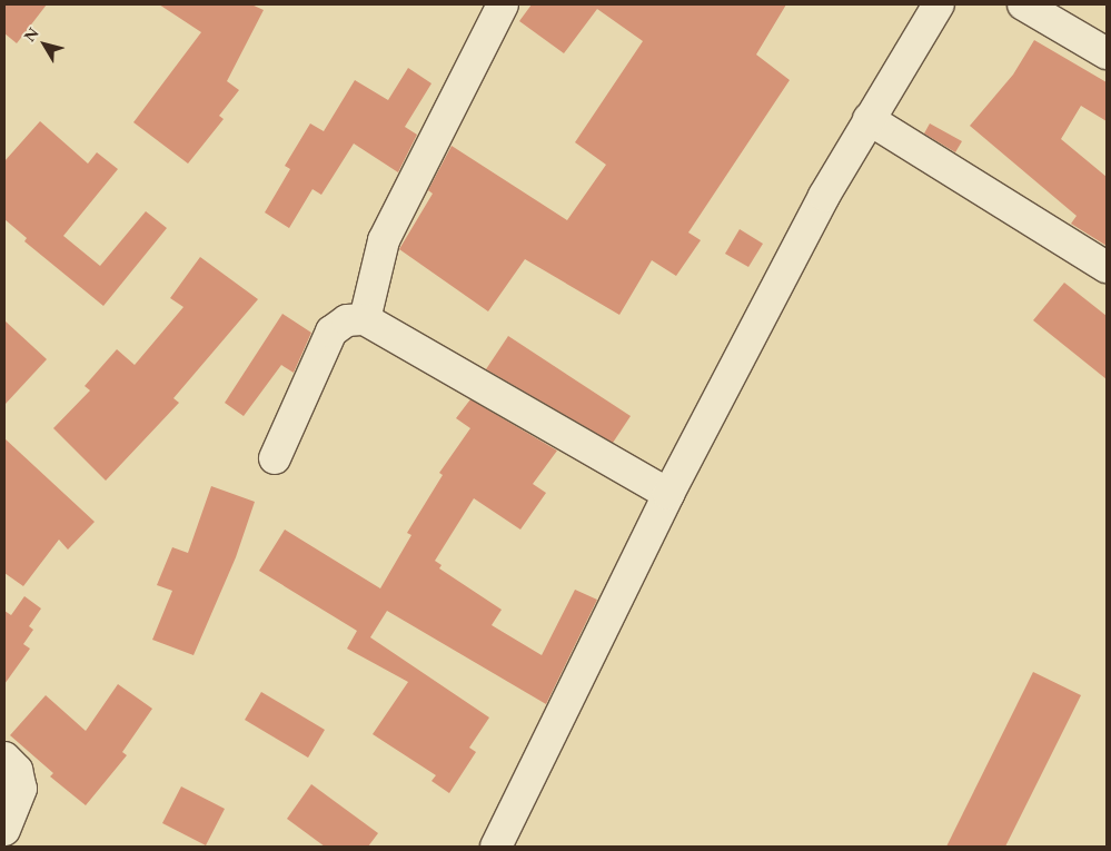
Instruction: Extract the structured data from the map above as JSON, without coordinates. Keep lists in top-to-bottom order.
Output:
{
  "north": "top left"
}
